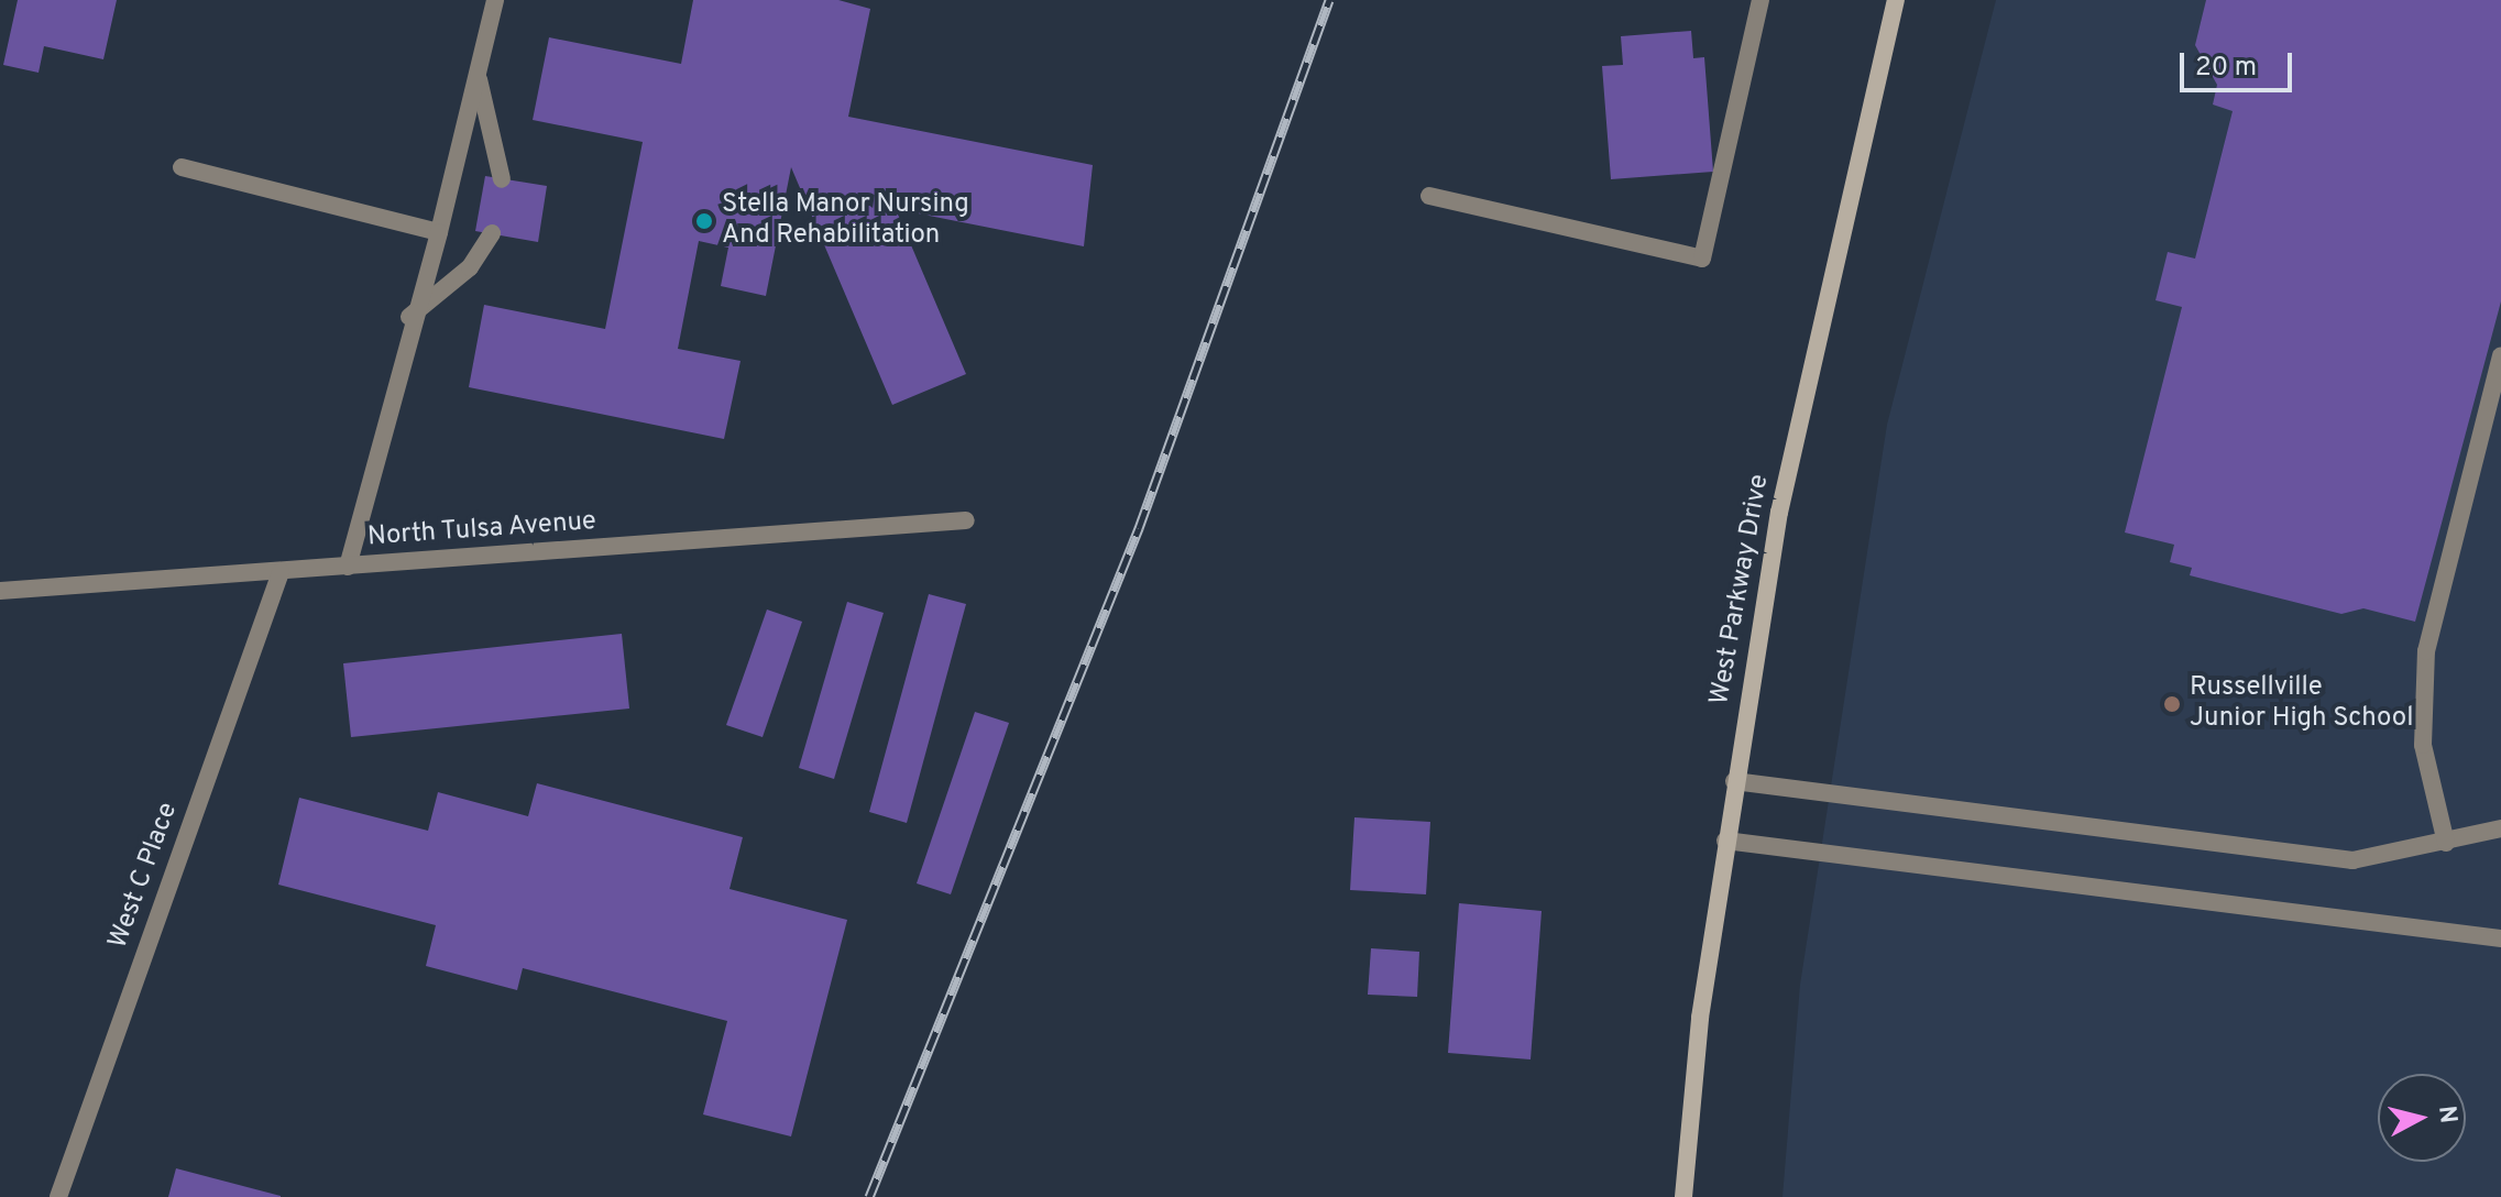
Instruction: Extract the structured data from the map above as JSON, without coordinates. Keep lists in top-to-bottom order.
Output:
{
  "streets": {
    "main road": ["West Parkway Drive"],
    "street": ["North Tulsa Avenue", "West C Place"]
  },
  "crossings": [
    ["North Tulsa Avenue", "West C Place"]
  ],
  "places": ["Stella Manor Nursing And Rehabilitation", "Russellville Junior High School"],
  "scale_bar": "20 m",
  "north": "right"
}
